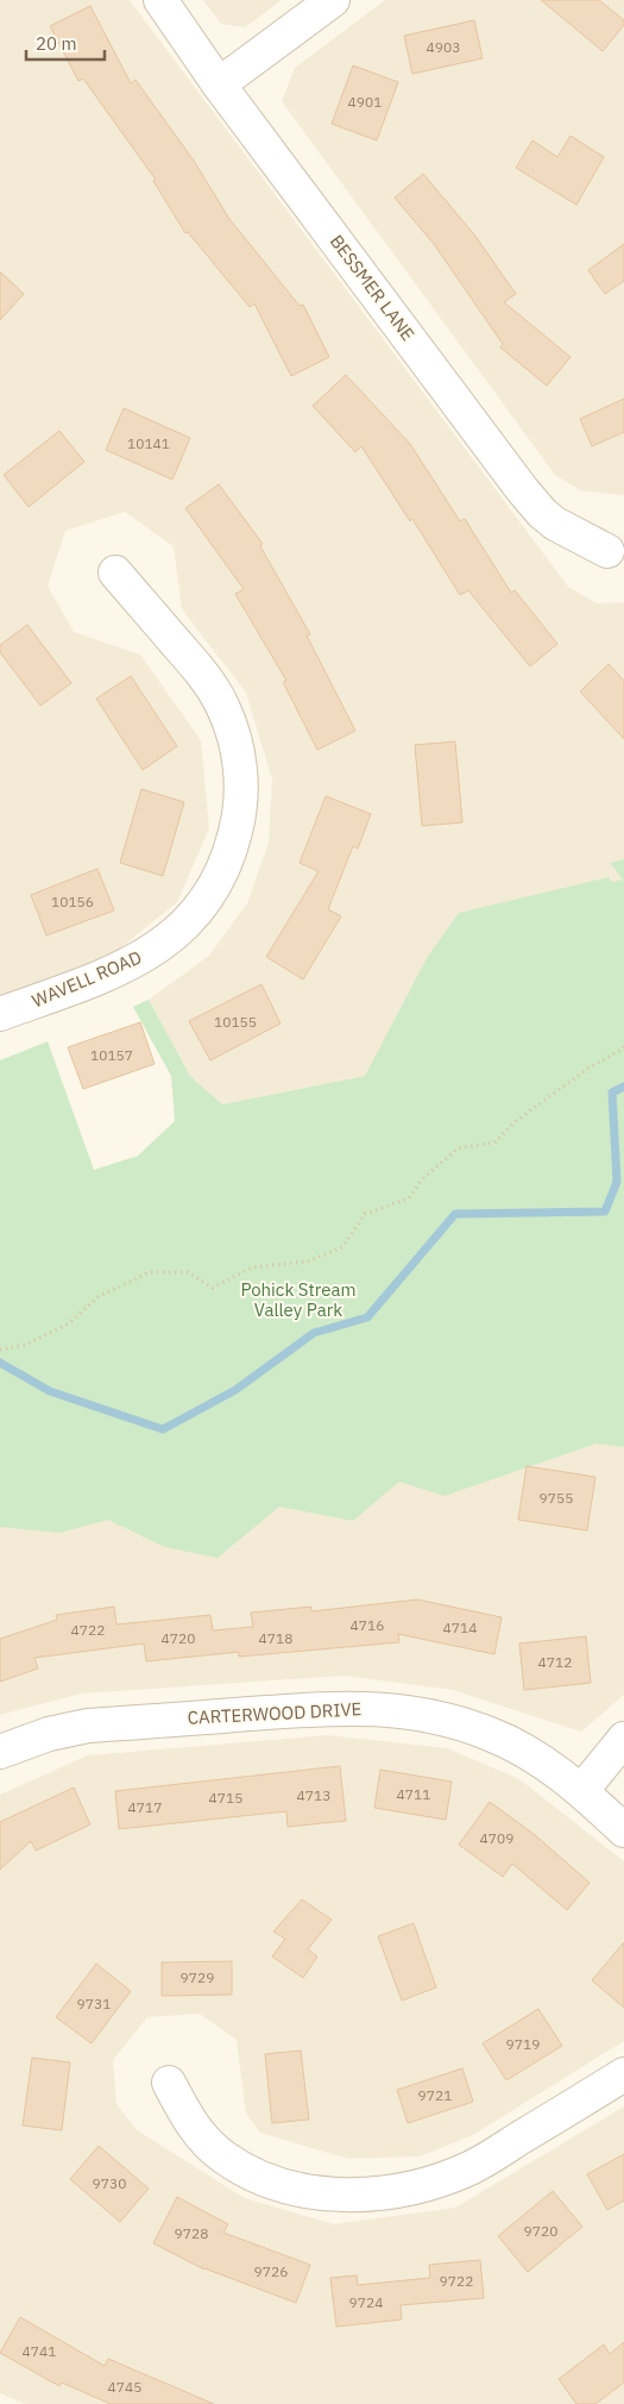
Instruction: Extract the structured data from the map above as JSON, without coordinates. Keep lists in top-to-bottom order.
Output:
{
  "streets": {
    "street": ["BESSMER LANE", "WAVELL ROAD", "CARTERWOOD DRIVE"]
  },
  "parks": ["Pohick Stream Valley Park"],
  "house_numbers": [
    "4903",
    "4901",
    "10141",
    "10156",
    "10155",
    "10157",
    "9755",
    "4716",
    "4714",
    "4722",
    "4720",
    "4718",
    "4712",
    "4711",
    "4713",
    "4715",
    "4717",
    "4709",
    "9729",
    "9731",
    "9719",
    "9721",
    "9730",
    "9720",
    "9728",
    "9726",
    "9722",
    "9724",
    "4741",
    "4745"
  ],
  "scale_bar": "20 m"
}
